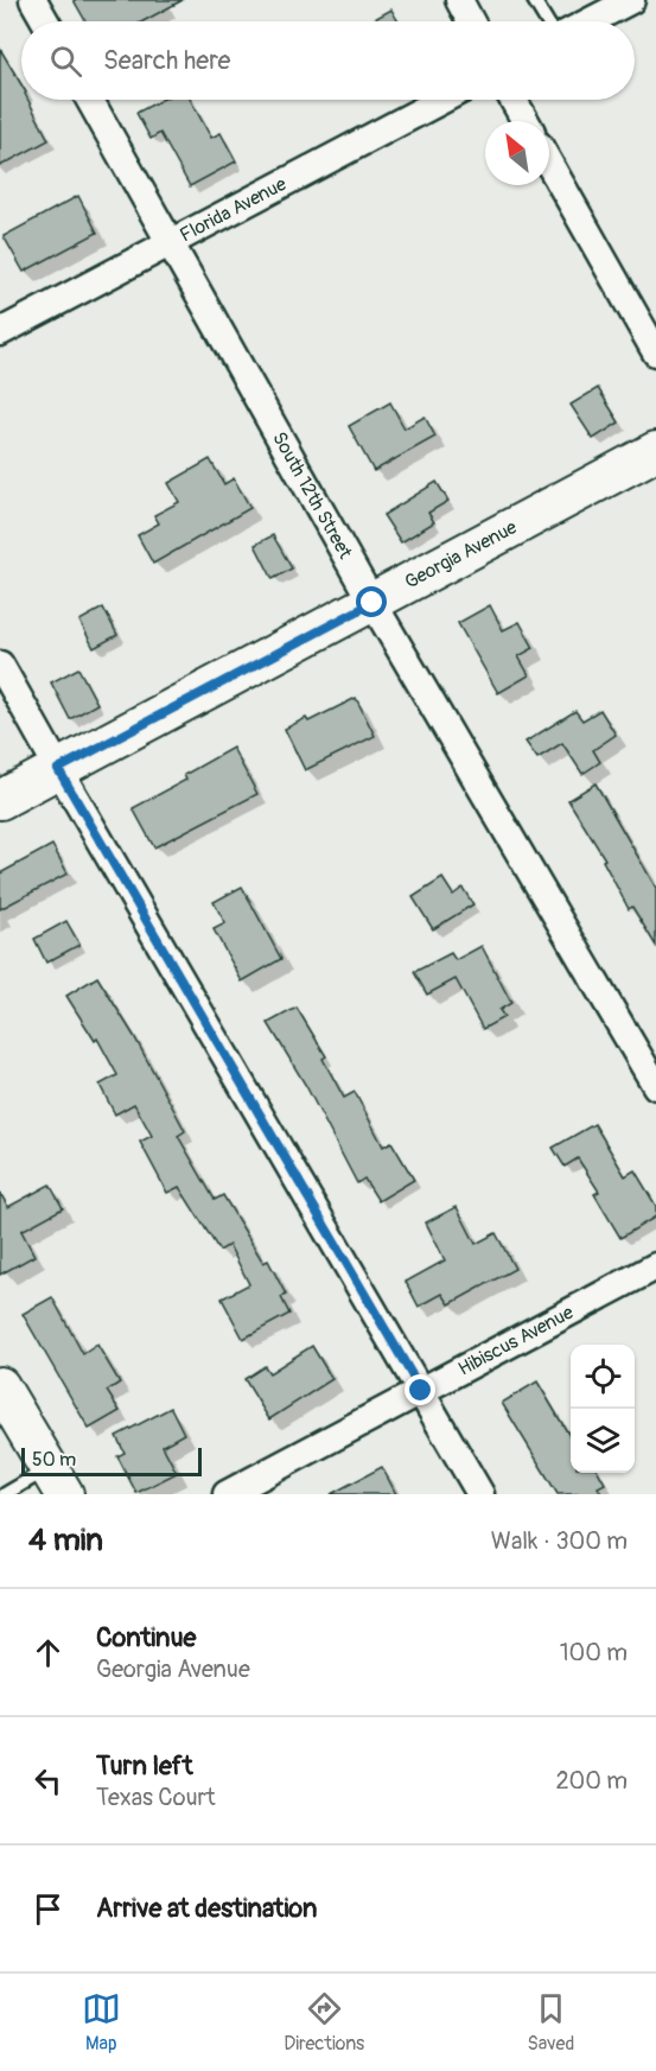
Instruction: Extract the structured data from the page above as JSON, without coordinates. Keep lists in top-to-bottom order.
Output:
{
  "streets": {
    "street": [
      "Florida Avenue",
      "South 12th Street",
      "Georgia Avenue",
      "Hibiscus Avenue"
    ]
  },
  "crossings": [
    ["Florida Avenue", "South 12th Street"],
    ["South 12th Street", "Georgia Avenue"]
  ],
  "scale_bar": "50 m",
  "north": "top left",
  "page": {
    "search": "Search here",
    "scale": "50 m",
    "heading": ["4 min", "Walk · 300 m"],
    "list": [
      ["Continue", "Georgia Avenue", "100 m"],
      ["Turn left", "Texas Court", "200 m"],
      "Arrive at destination"
    ],
    "nav": ["Map", "Directions", "Saved"]
  }
}
